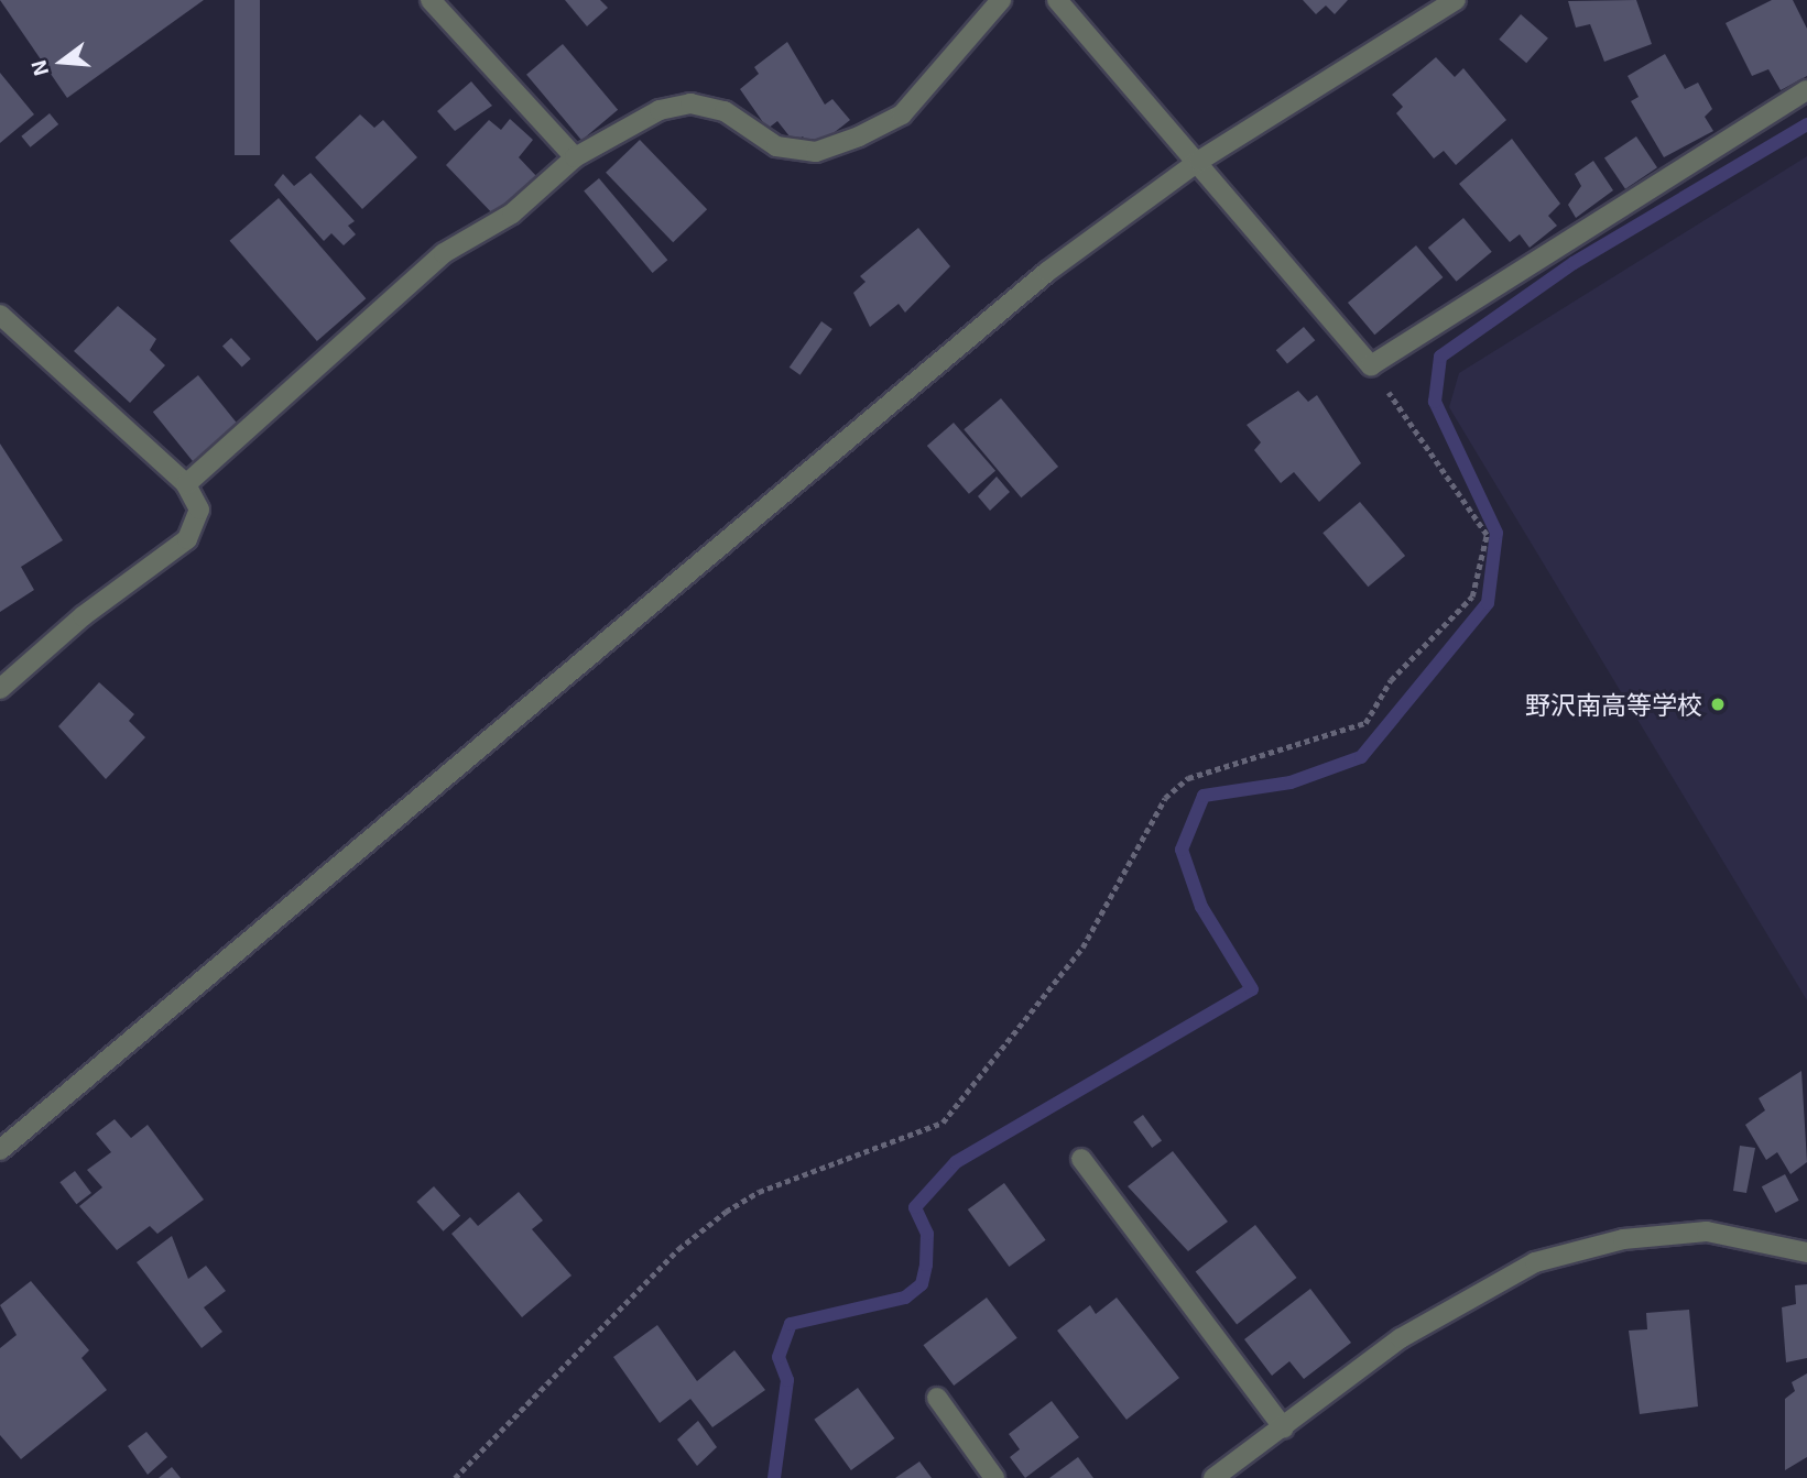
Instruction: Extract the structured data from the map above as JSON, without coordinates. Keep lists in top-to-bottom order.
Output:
{
  "places": ["野沢南高等学校"],
  "north": "left"
}
